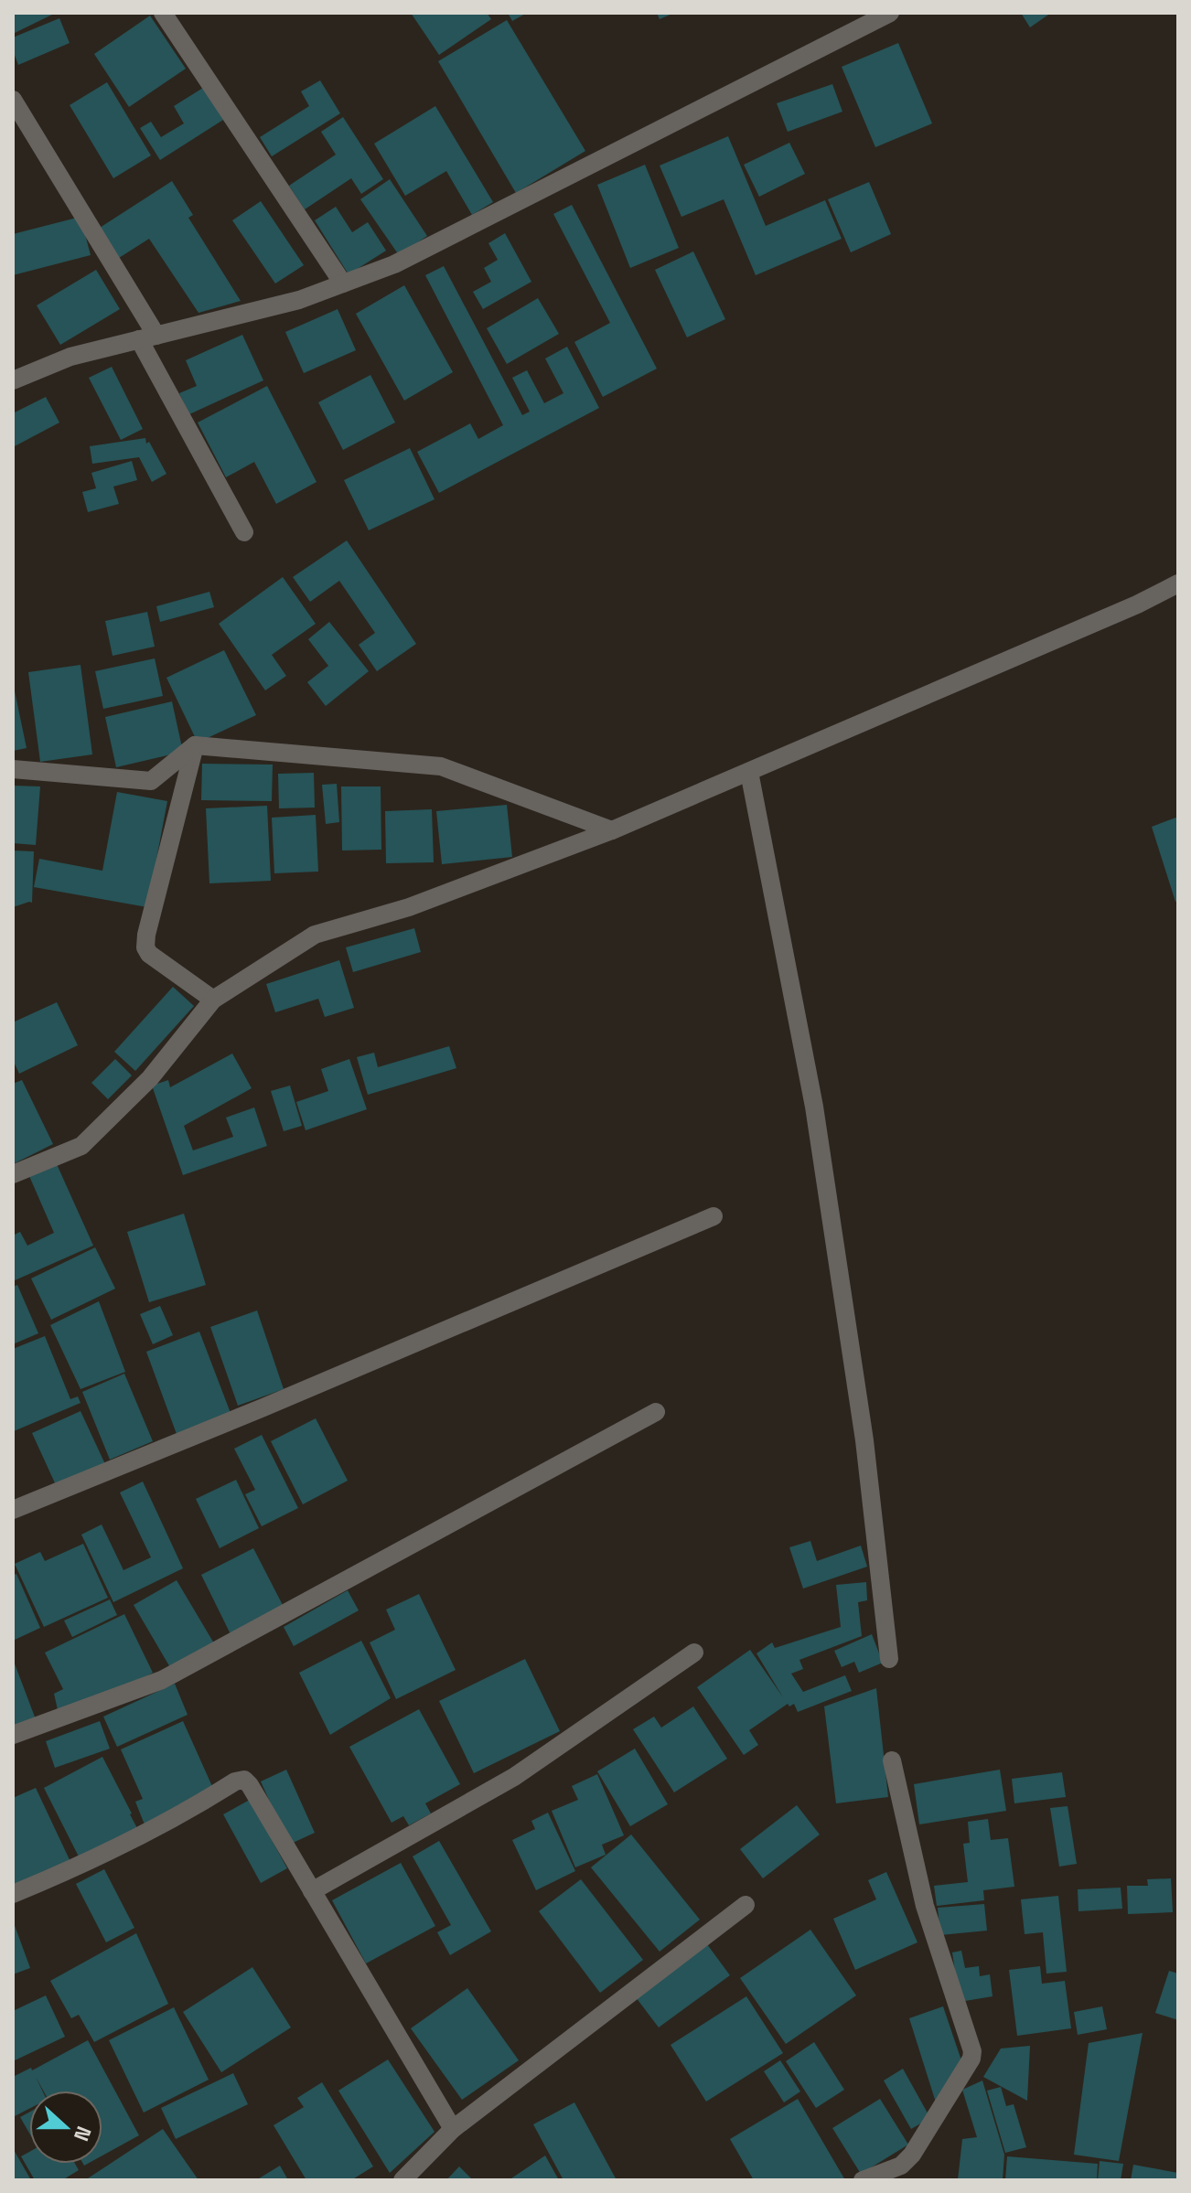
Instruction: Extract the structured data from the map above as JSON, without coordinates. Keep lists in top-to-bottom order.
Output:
{
  "north": "right"
}
